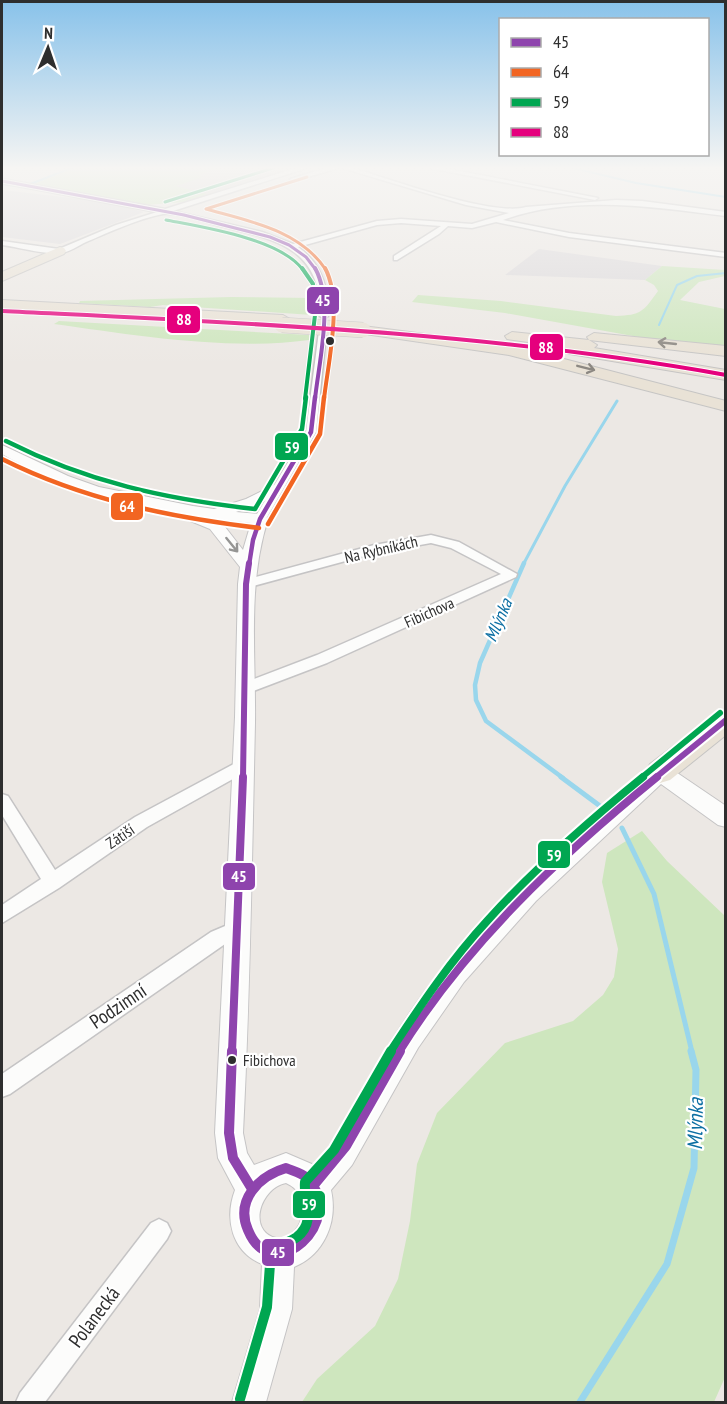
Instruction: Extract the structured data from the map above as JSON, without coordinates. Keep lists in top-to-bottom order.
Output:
{
  "streets": {
    "street": [
      "Na Rybníkách",
      "Fibichova",
      "Zátiší",
      "Podzimní",
      "Polanecká"
    ]
  },
  "crossings": [
    ["Na Rybníkách", "Fibichova"]
  ],
  "water": ["Mlýnka"],
  "places": ["Fibichova"],
  "lines": [
    "transit line 45",
    "transit line 64",
    "transit line 59",
    "transit line 88"
  ],
  "legend": [
    "45",
    "64",
    "59",
    "88"
  ],
  "north": "top"
}
